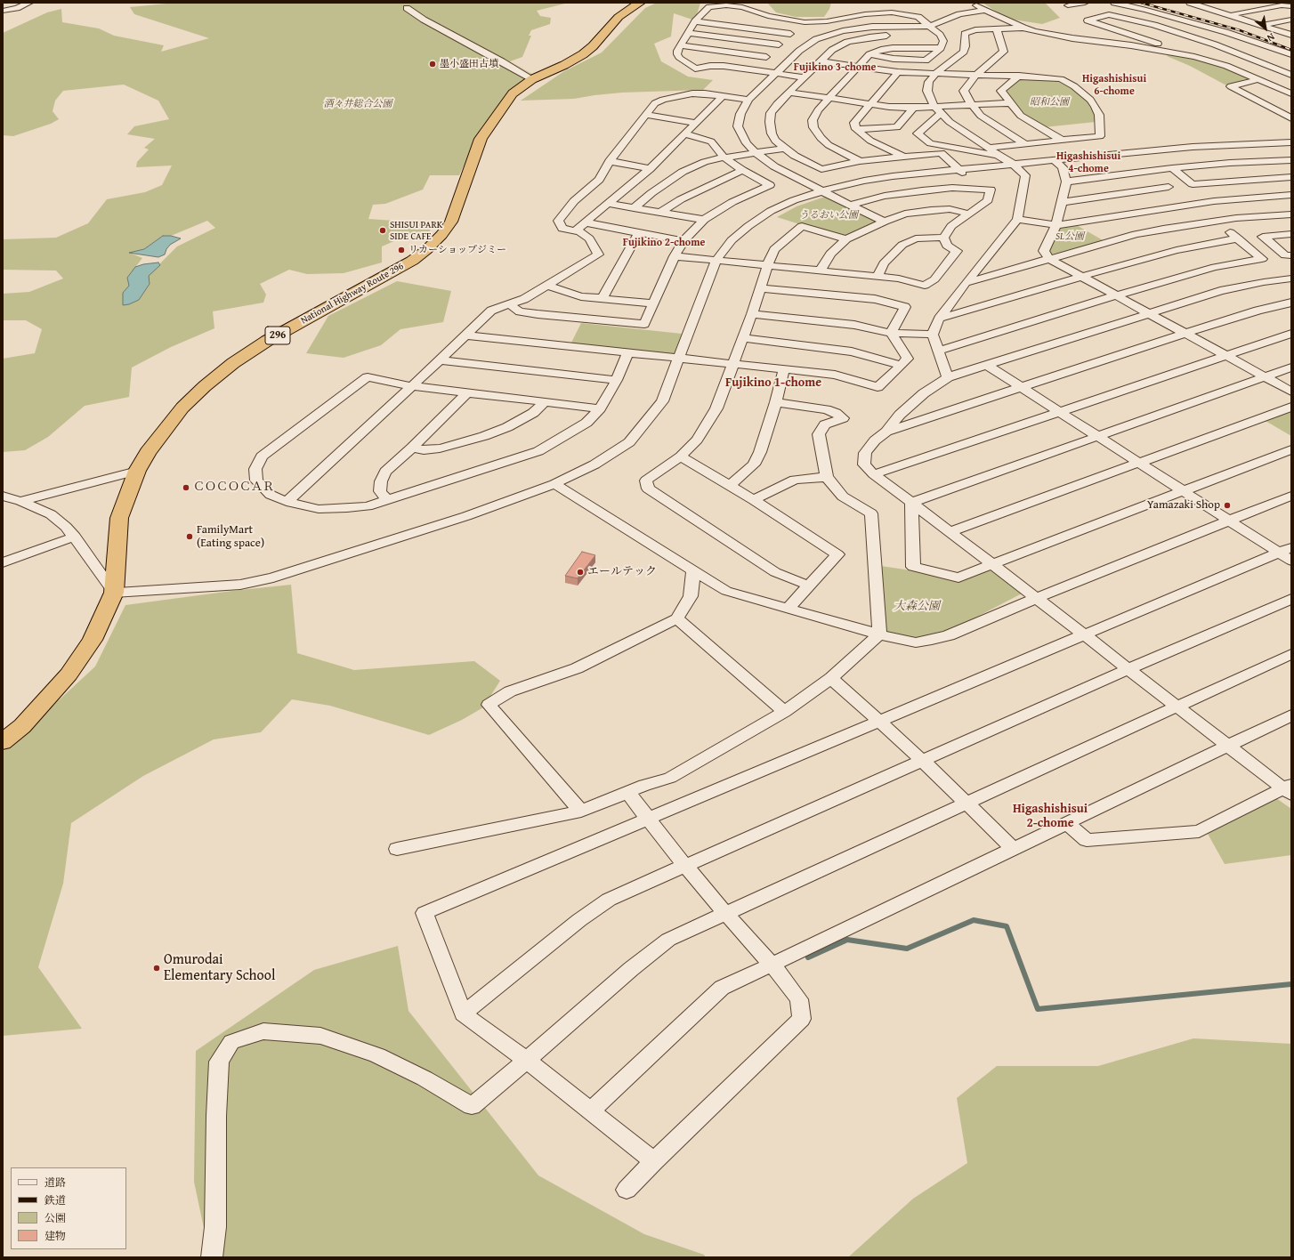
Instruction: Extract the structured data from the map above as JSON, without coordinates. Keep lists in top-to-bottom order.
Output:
{
  "streets": {
    "highway": ["National Highway Route 296", "296"]
  },
  "districts": [
    "Fujikino 3-chome",
    "Higashishisui 6-chome",
    "Higashishisui 4-chome",
    "Fujikino 2-chome",
    "Fujikino 1-chome",
    "Higashishisui 2-chome"
  ],
  "parks": [
    "昭和公園",
    "酒々井総合公園",
    "うるおい公園",
    "SL公園",
    "大森公園"
  ],
  "places": [
    "墨小盛田古墳",
    "SHISUI PARK SIDE CAFE",
    "リカーショップジミー",
    "ＣＯＣＯＣＡＲ",
    "Yamazaki Shop",
    "FamilyMart (Eating space)",
    "エールテック",
    "Omurodai Elementary School"
  ],
  "legend": [
    "道路",
    "鉄道",
    "公園",
    "建物"
  ],
  "north": "bottom right"
}
